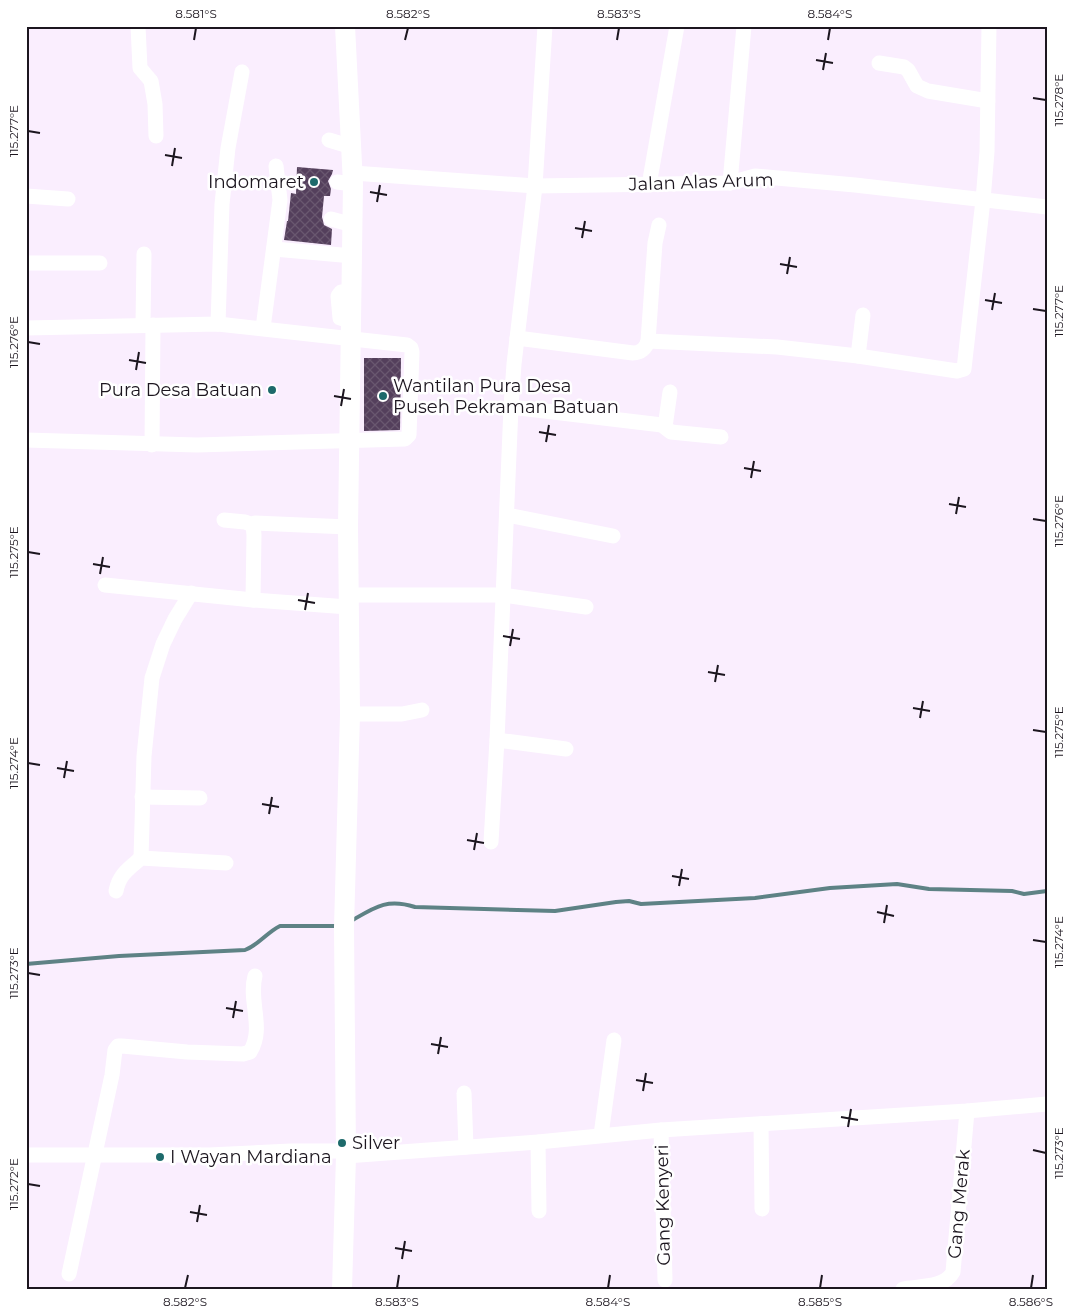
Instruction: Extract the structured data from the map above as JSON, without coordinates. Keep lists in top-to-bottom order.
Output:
{
  "streets": {
    "street": ["Jalan Alas Arum", "Gang Merak", "Gang Kenyeri"]
  },
  "places": [
    "Indomaret",
    "Pura Desa Batuan",
    "Wantilan Pura Desa Puseh Pekraman Batuan",
    "Silver",
    "I Wayan Mardiana"
  ],
  "coordinates": [
    "8.581°S",
    "8.582°S",
    "8.583°S",
    "8.584°S",
    "115.278°E",
    "115.277°E",
    "115.276°E",
    "115.275°E",
    "115.274°E",
    "115.273°E",
    "115.272°E",
    "8.585°S",
    "8.586°S"
  ]
}
